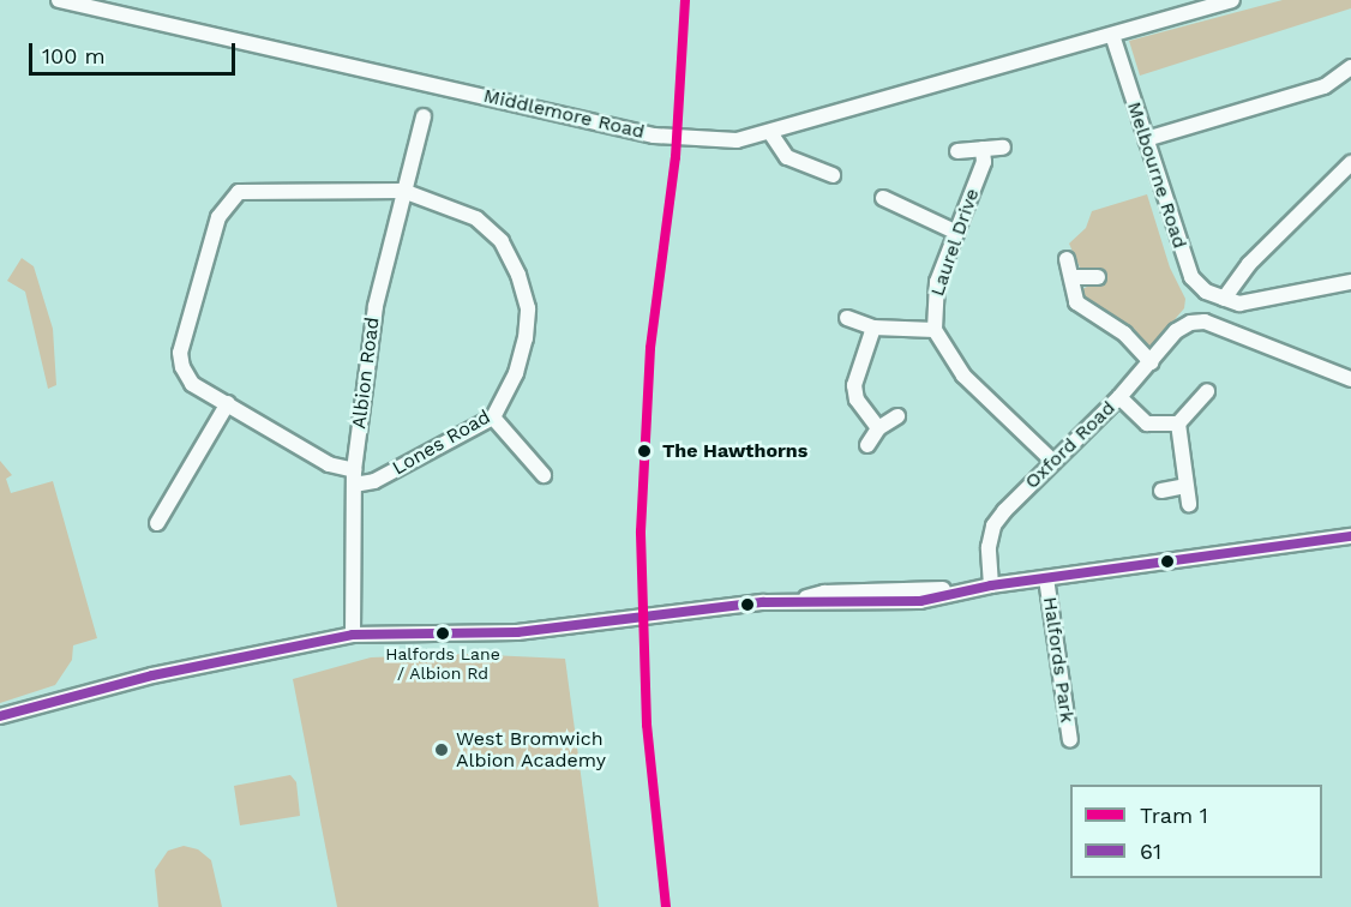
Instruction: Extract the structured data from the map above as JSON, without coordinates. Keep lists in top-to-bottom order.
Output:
{
  "streets": {
    "street": [
      "Middlemore Road",
      "Melbourne Road",
      "Laurel Drive",
      "Albion Road",
      "Lones Road",
      "Oxford Road",
      "Halfords Park"
    ]
  },
  "crossings": [
    ["Middlemore Road", "Melbourne Road"],
    ["Albion Road", "Lones Road"]
  ],
  "places": ["The Hawthorns", "Halfords Lane / Albion Rd", "West Bromwich Albion Academy"],
  "lines": ["tram line 1", "transit line 61"],
  "legend": ["Tram 1", "61"],
  "scale_bar": "100 m"
}
